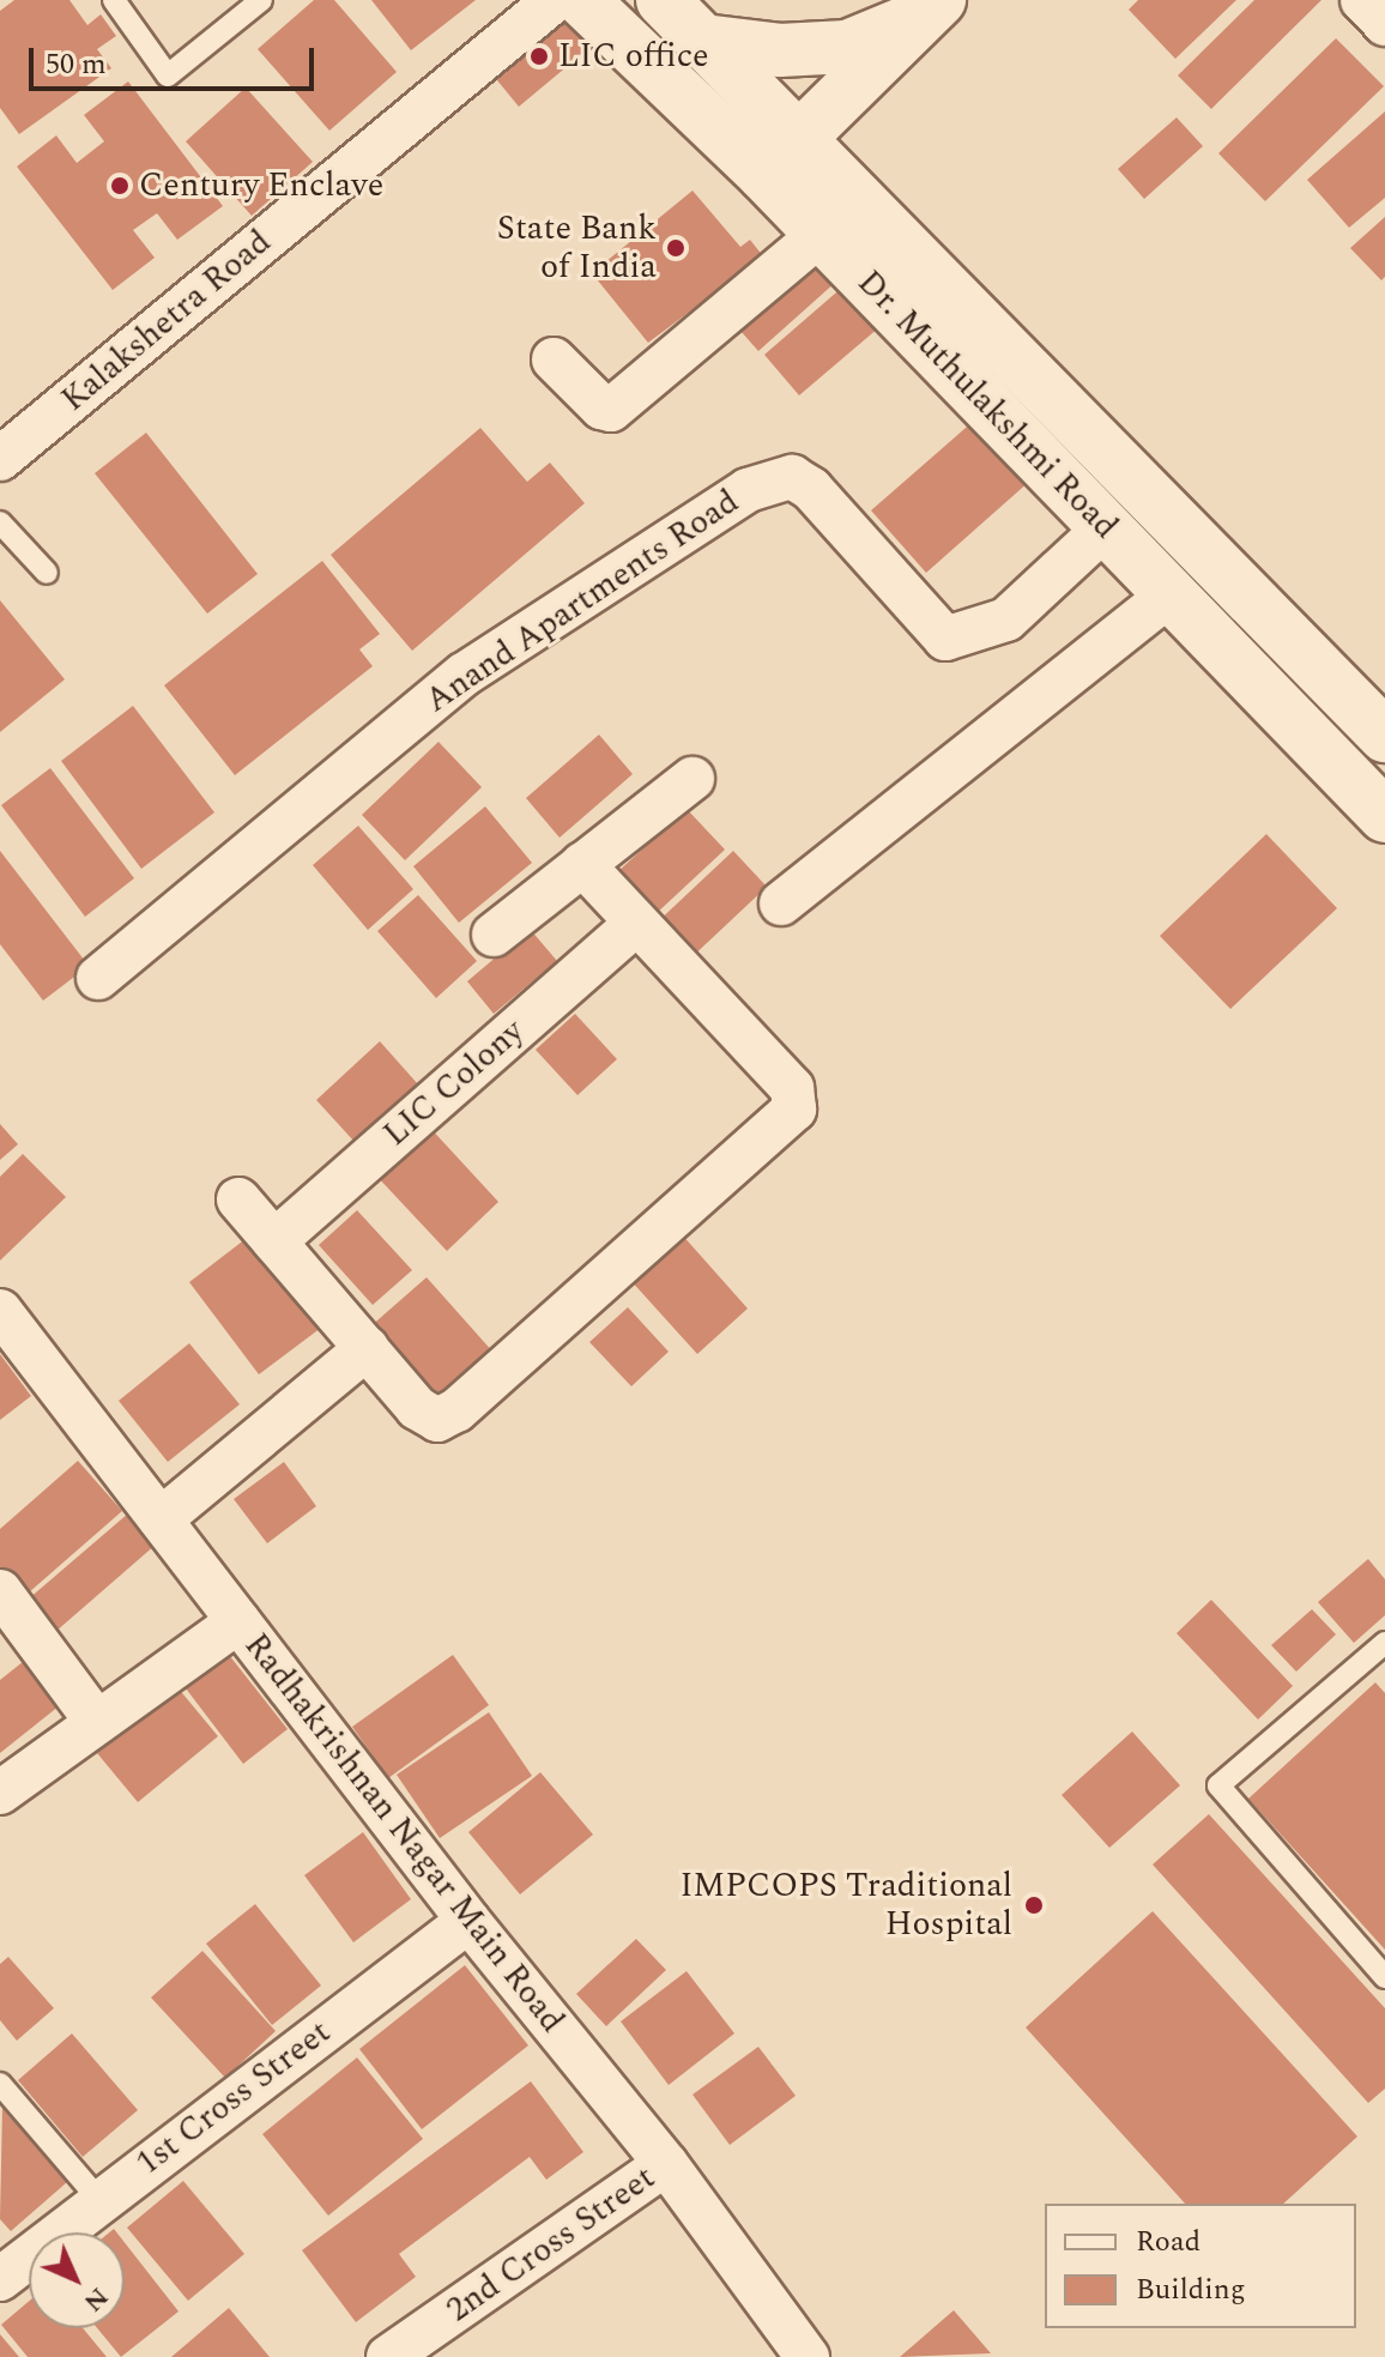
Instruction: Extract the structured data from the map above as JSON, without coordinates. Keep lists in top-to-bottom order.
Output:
{
  "streets": {
    "main road": ["Dr. Muthulakshmi Road"],
    "street": [
      "Kalakshetra Road",
      "Anand Apartments Road",
      "LIC Colony",
      "Radhakrishnan Nagar Main Road",
      "1st Cross Street",
      "2nd Cross Street"
    ]
  },
  "crossings": [
    ["Dr. Muthulakshmi Road", "Anand Apartments Road"],
    ["Radhakrishnan Nagar Main Road", "1st Cross Street"],
    ["Radhakrishnan Nagar Main Road", "2nd Cross Street"]
  ],
  "places": [
    "LIC office",
    "Century Enclave",
    "State Bank of India",
    "IMPCOPS Traditional Hospital"
  ],
  "legend": ["Road", "Building"],
  "scale_bar": "50 m",
  "north": "bottom right"
}
